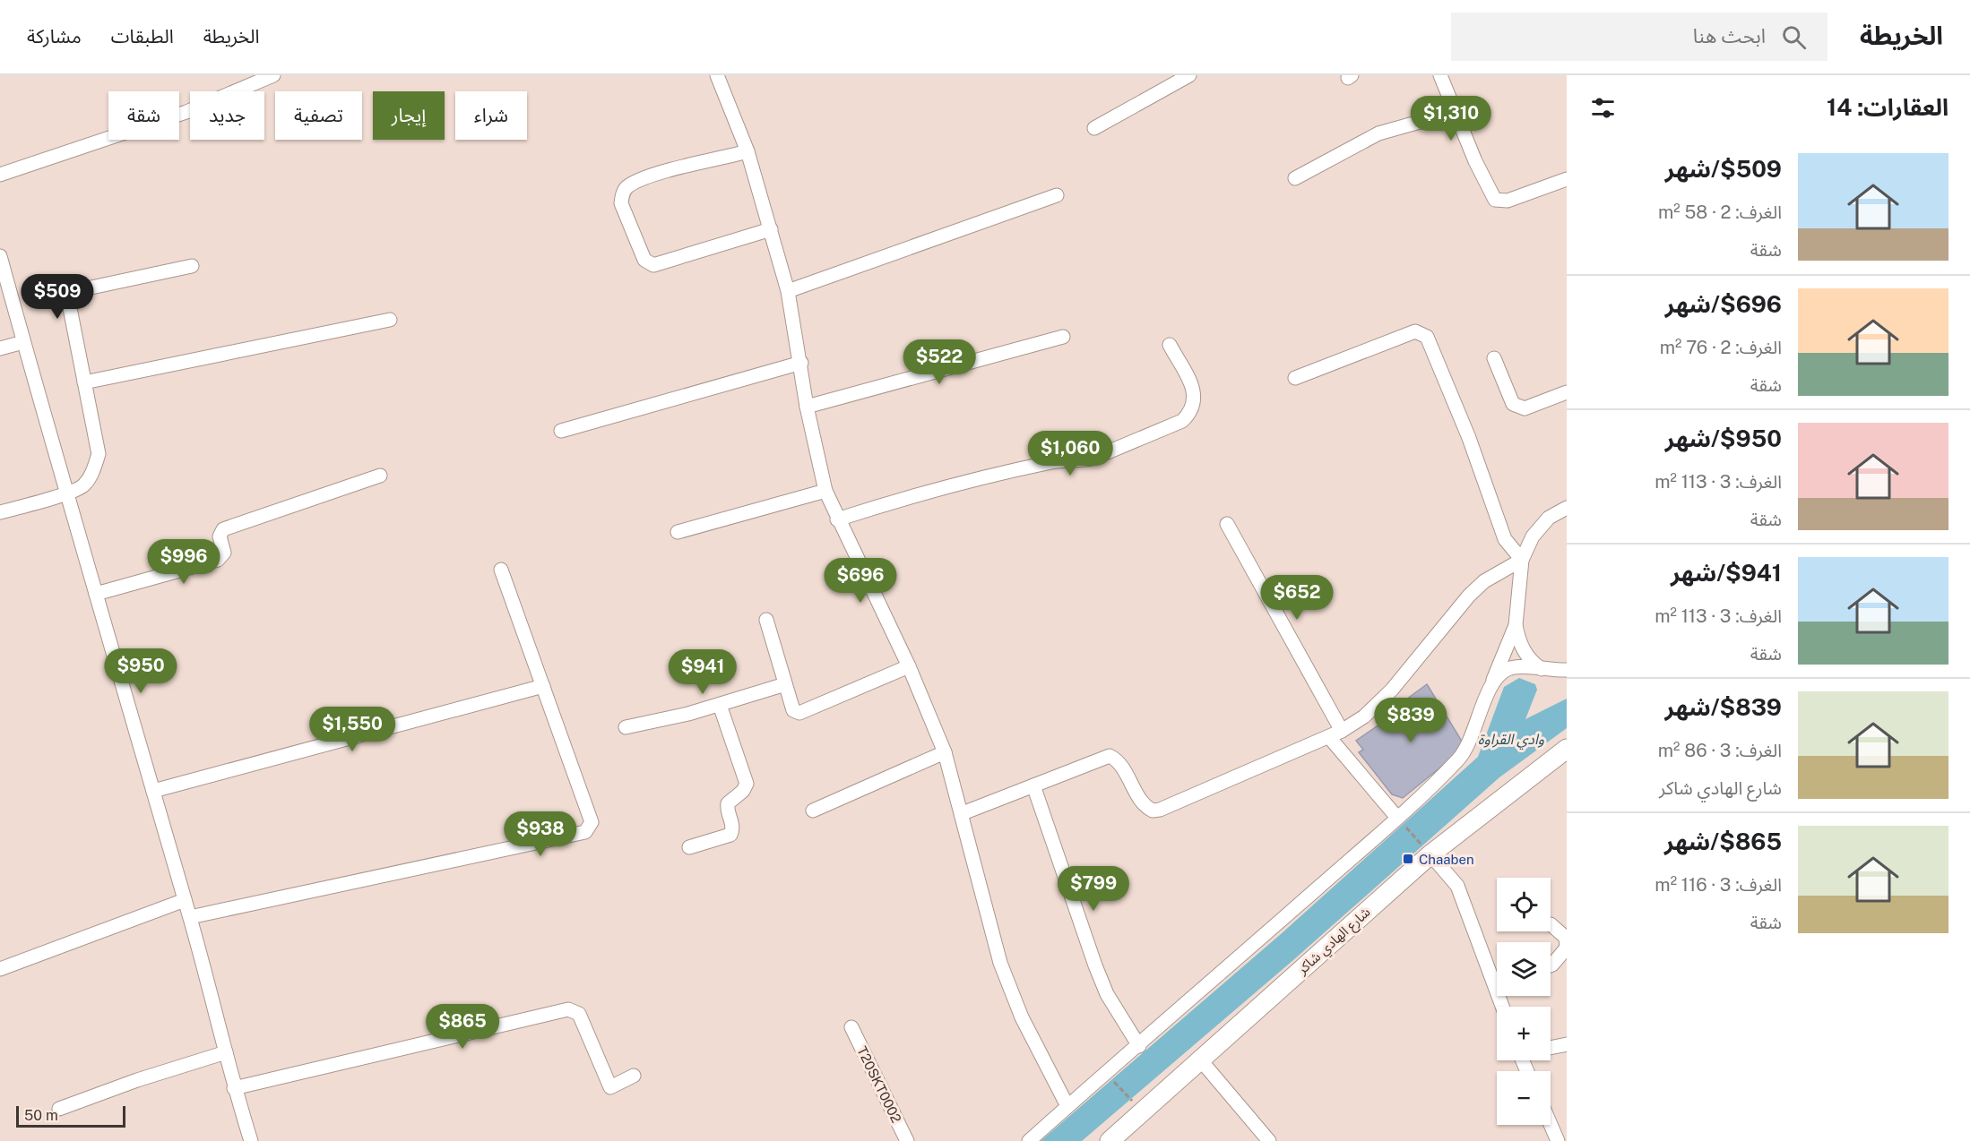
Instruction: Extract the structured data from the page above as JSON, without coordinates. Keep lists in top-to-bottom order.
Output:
{
  "streets": {
    "main road": ["شارع الهادي شاكر"],
    "street": ["T20SKT0002"]
  },
  "water": ["وادي القراوة"],
  "places": {
    "transit": ["Chaaben"]
  },
  "scale_bar": "50 m",
  "page": {
    "header": "الخريطة",
    "search": "ابحث هنا",
    "nav": ["الخريطة", "الطبقات", "مشاركة"],
    "heading": "العقارات: 14",
    "chip": [
      "شراء",
      "إيجار",
      "تصفية",
      "جديد",
      "شقة"
    ],
    "price": [
      "$1,310",
      "$509",
      "$522",
      "$1,060",
      "$996",
      "$696",
      "$652",
      "$950",
      "$941",
      "$839",
      "$1,550",
      "$938",
      "$799",
      "$865"
    ],
    "list": [
      {
        "name": "$509/شهر",
        "note": "الغرف: 2 · 58 m² · شقة"
      },
      {
        "name": "$696/شهر",
        "note": "الغرف: 2 · 76 m² · شقة"
      },
      {
        "name": "$950/شهر",
        "note": "الغرف: 3 · 113 m² · شقة"
      },
      {
        "name": "$941/شهر",
        "note": "الغرف: 3 · 113 m² · شقة"
      },
      {
        "name": "$839/شهر",
        "note": "الغرف: 3 · 86 m² · شارع الهادي شاكر"
      },
      {
        "name": "$865/شهر",
        "note": "الغرف: 3 · 116 m² · شقة"
      }
    ],
    "map_buttons": ["+", "−"],
    "scale": "50 m"
  }
}
